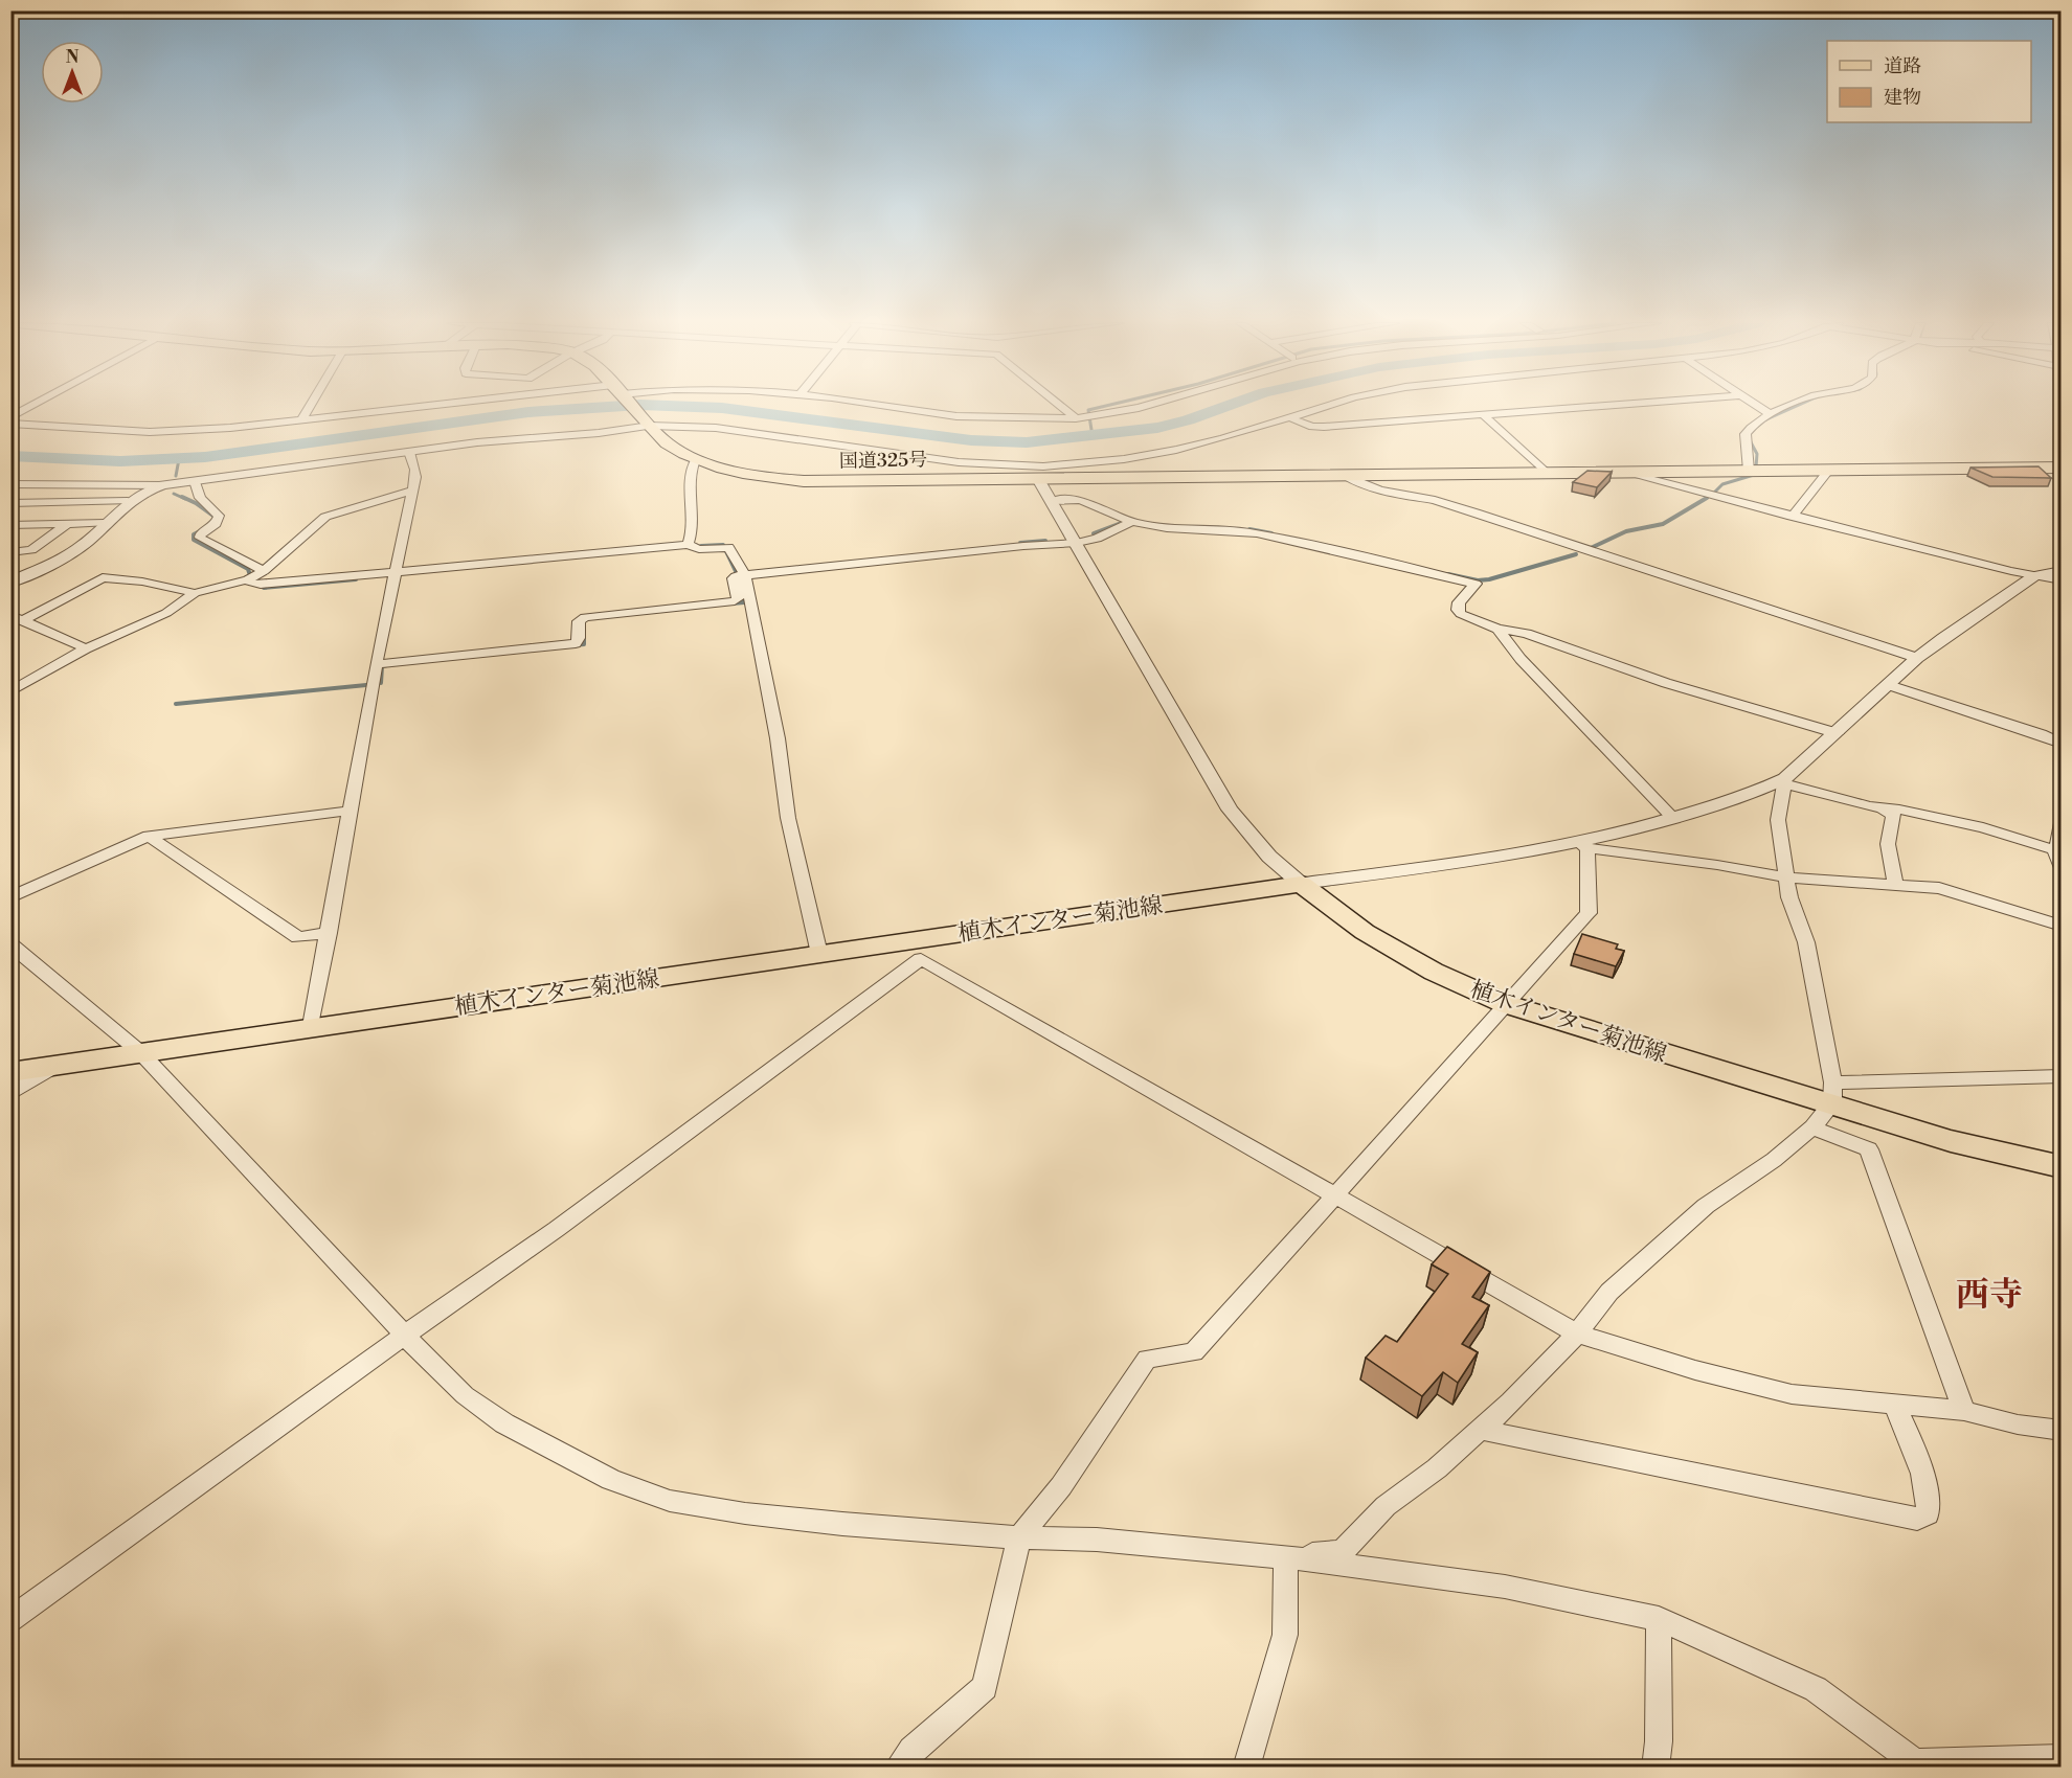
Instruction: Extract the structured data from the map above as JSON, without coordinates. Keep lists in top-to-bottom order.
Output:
{
  "streets": {
    "highway": ["国道325号"],
    "main road": ["植木インター菊池線"]
  },
  "districts": ["西寺"],
  "legend": ["道路", "建物"],
  "north": "top"
}
